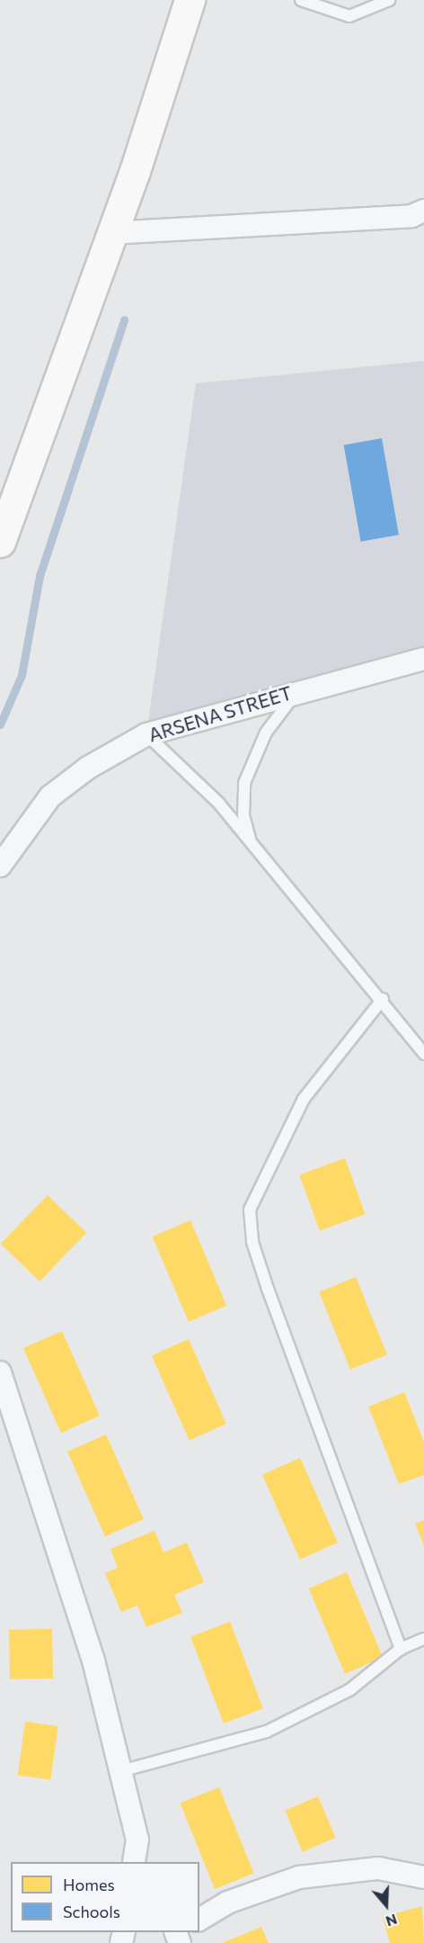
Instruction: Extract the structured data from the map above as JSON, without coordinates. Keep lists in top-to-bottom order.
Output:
{
  "streets": {
    "street": ["ARSENA STREET"]
  },
  "legend": ["Homes", "Schools"],
  "north": "bottom"
}
